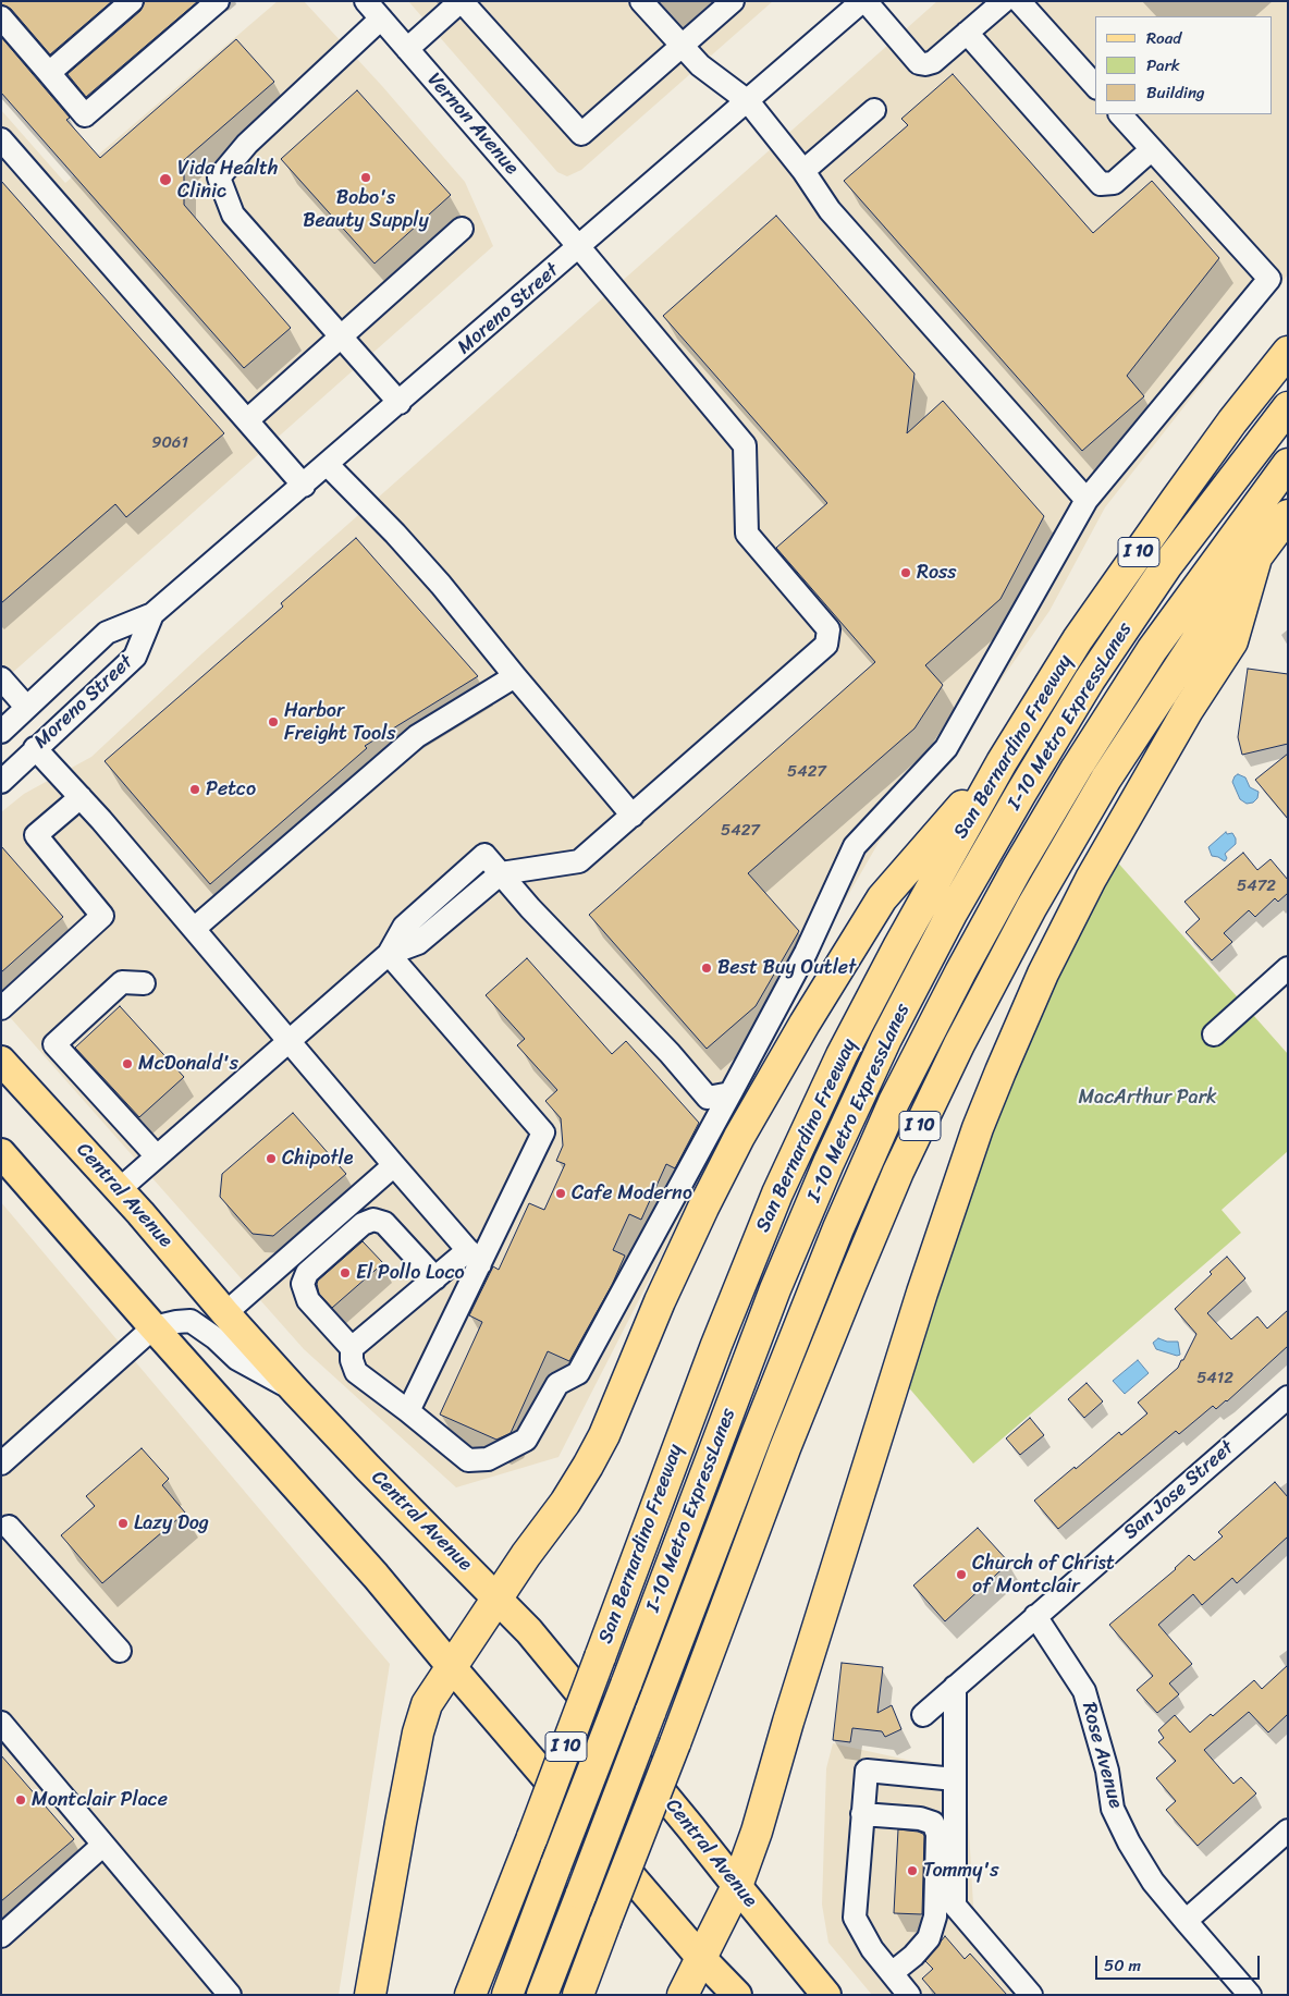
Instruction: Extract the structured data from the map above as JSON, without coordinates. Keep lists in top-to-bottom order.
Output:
{
  "streets": {
    "highway": ["I 10", "I-10 Metro ExpressLanes", "San Bernardino Freeway"],
    "main road": ["Central Avenue"],
    "street": [
      "Vernon Avenue",
      "Moreno Street",
      "San Jose Street",
      "Rose Avenue"
    ]
  },
  "crossings": [
    ["Vernon Avenue", "Moreno Street"],
    ["San Jose Street", "Rose Avenue"]
  ],
  "parks": ["MacArthur Park"],
  "places": [
    "Bobo's Beauty Supply",
    "Vida Health Clinic",
    "Ross",
    "Harbor Freight Tools",
    "Petco",
    "Best Buy Outlet",
    "McDonald's",
    "Chipotle",
    "Cafe Moderno",
    "El Pollo Loco",
    "Lazy Dog",
    "Church of Christ of Montclair",
    "Montclair Place",
    "Tommy's"
  ],
  "house_numbers": [
    "9061",
    "5427",
    "5427",
    "5472",
    "5412"
  ],
  "legend": ["Road", "Park", "Building"],
  "scale_bar": "50 m"
}
